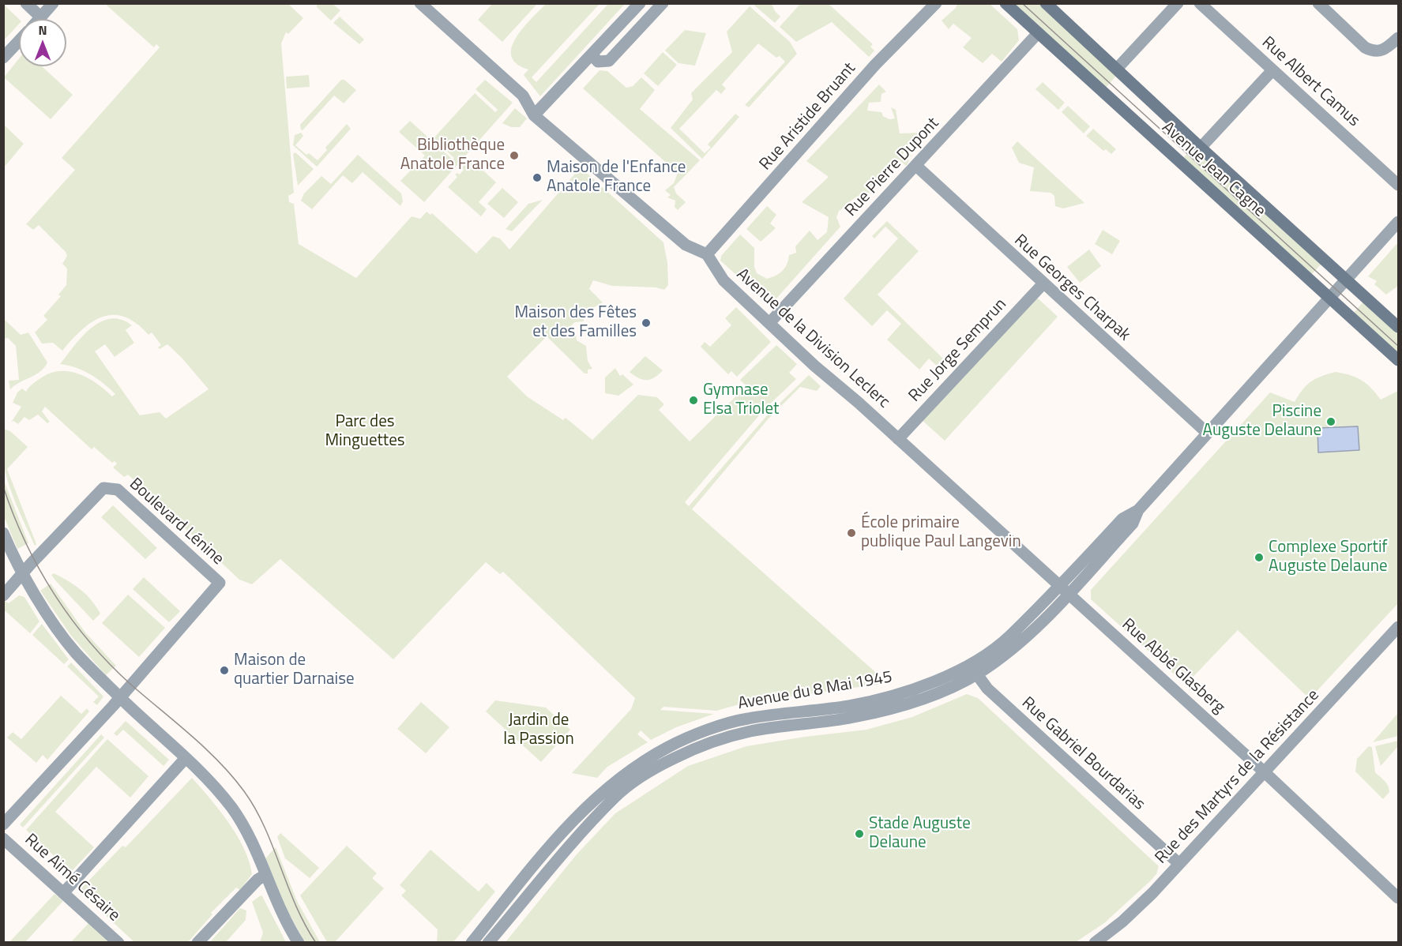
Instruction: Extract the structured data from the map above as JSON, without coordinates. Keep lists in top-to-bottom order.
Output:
{
  "streets": {
    "street": [
      "Rue Albert Camus",
      "Rue Aristide Bruant",
      "Rue Pierre Dupont",
      "Avenue Jean Cagne",
      "Rue Georges Charpak",
      "Avenue de la Division Leclerc",
      "Rue Jorge Semprun",
      "Boulevard Lénine",
      "Rue Abbé Glasberg",
      "Avenue du 8 Mai 1945",
      "Rue Gabriel Bourdarias",
      "Rue des Martyrs de la Résistance",
      "Rue Aimé Césaire"
    ]
  },
  "crossings": [
    ["Rue Aristide Bruant", "Avenue de la Division Leclerc"],
    ["Rue Pierre Dupont", "Avenue Jean Cagne"],
    ["Rue Pierre Dupont", "Rue Georges Charpak"],
    ["Rue Pierre Dupont", "Avenue de la Division Leclerc"],
    ["Avenue Jean Cagne", "Avenue du 8 Mai 1945"],
    ["Rue Georges Charpak", "Rue Jorge Semprun"],
    ["Rue Georges Charpak", "Avenue du 8 Mai 1945"],
    ["Avenue de la Division Leclerc", "Rue Jorge Semprun"],
    ["Avenue de la Division Leclerc", "Rue Abbé Glasberg"],
    ["Avenue de la Division Leclerc", "Avenue du 8 Mai 1945"],
    ["Rue Abbé Glasberg", "Avenue du 8 Mai 1945"],
    ["Rue Abbé Glasberg", "Rue des Martyrs de la Résistance"],
    ["Avenue du 8 Mai 1945", "Rue Gabriel Bourdarias"],
    ["Rue Gabriel Bourdarias", "Rue des Martyrs de la Résistance"]
  ],
  "parks": ["Parc des Minguettes", "Jardin de la Passion"],
  "places": [
    "Bibliothèque Anatole France",
    "Maison de l'Enfance Anatole France",
    "Maison des Fêtes et des Familles",
    "Gymnase Elsa Triolet",
    "Piscine Auguste Delaune",
    "École primaire publique Paul Langevin",
    "Complexe Sportif Auguste Delaune",
    "Maison de quartier Darnaise",
    "Stade Auguste Delaune"
  ],
  "north": "top"
}
